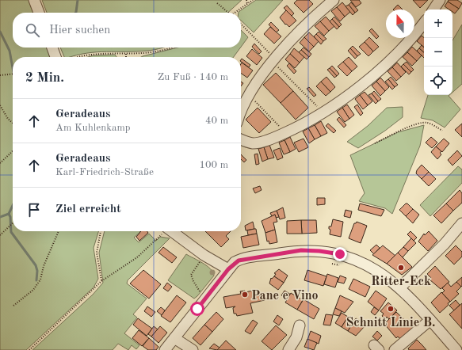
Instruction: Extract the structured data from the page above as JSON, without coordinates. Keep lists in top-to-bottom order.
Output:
{
  "places": ["Ritter-Eck", "Pane e Vino", "Schnitt Linie B."],
  "north": "top",
  "page": {
    "map_buttons": ["+", "−"],
    "search": "Hier suchen",
    "heading": ["2 Min.", "Zu Fuß · 140 m"],
    "list": [
      ["Geradeaus", "Am Kuhlenkamp", "40 m"],
      ["Geradeaus", "Karl-Friedrich-Straße", "100 m"],
      "Ziel erreicht"
    ]
  }
}
